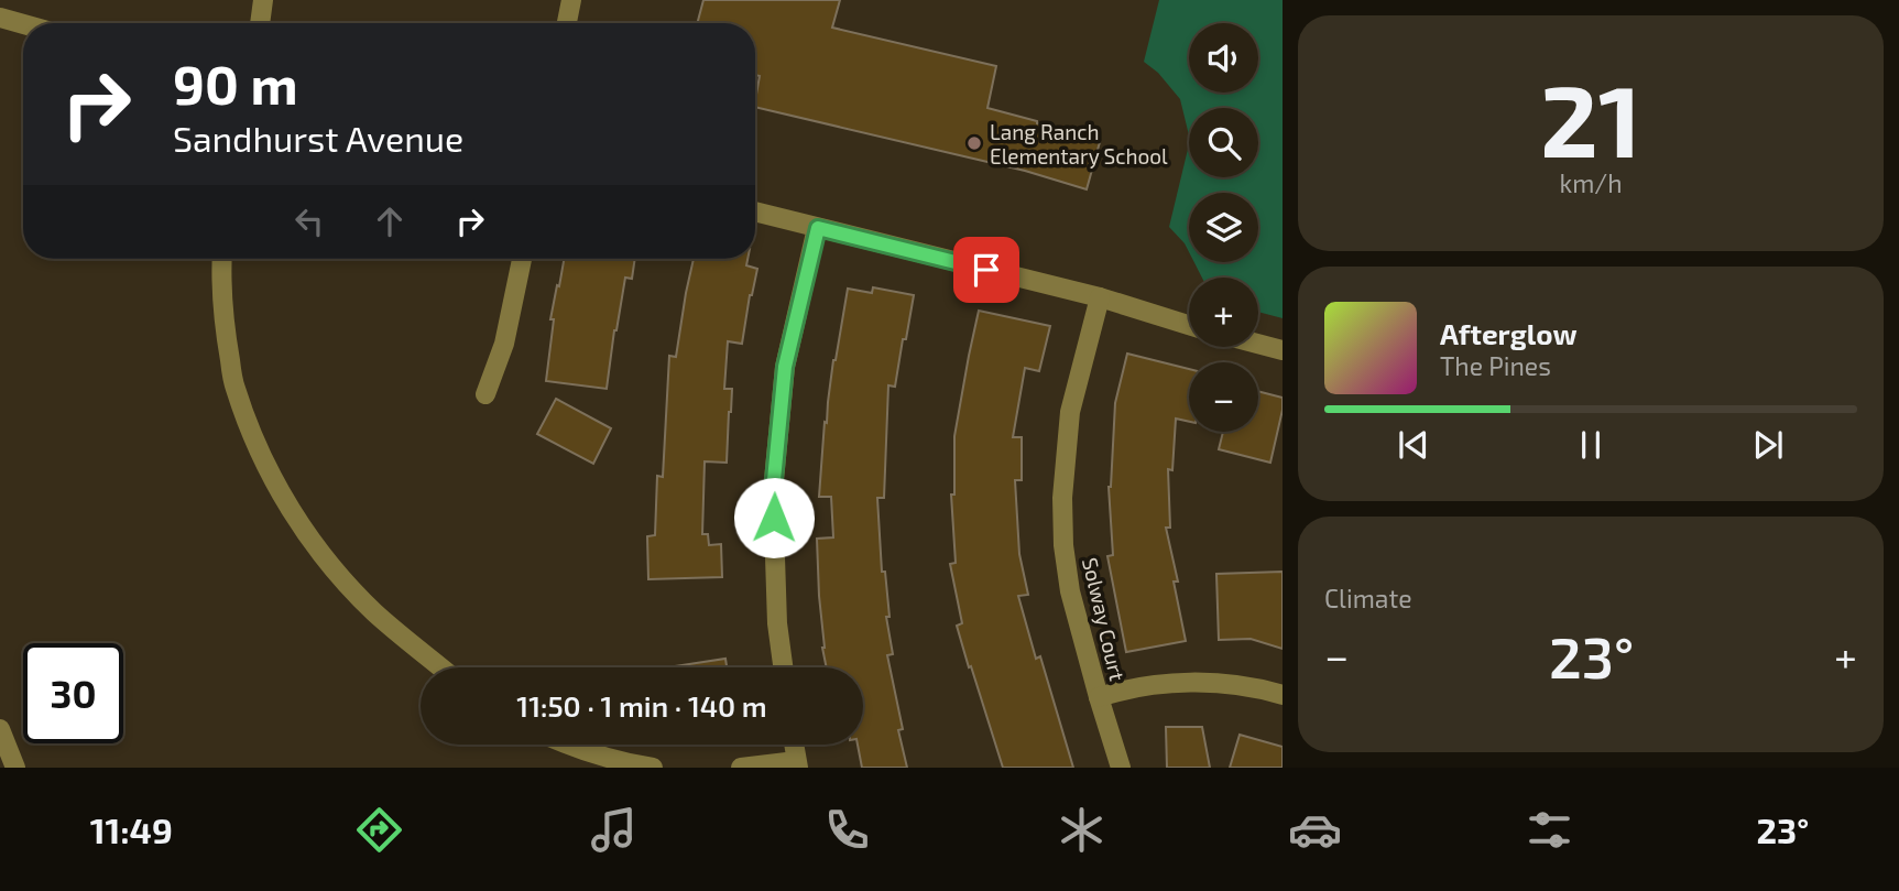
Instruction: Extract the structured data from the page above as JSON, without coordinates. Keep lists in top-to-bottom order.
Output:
{
  "streets": {
    "street": ["Solway Court"]
  },
  "places": ["Lang Ranch Elementary School"],
  "page": {
    "tile": [
      ["21", "km/h"],
      "Climate"
    ],
    "map_buttons": ["+", "−"],
    "turn": ["90 m", "Sandhurst Avenue"],
    "song": ["Afterglow", "The Pines"],
    "heat": ["−", "23°", "+"],
    "limit": "30",
    "trip": "11:50 · 1 min · 140 m",
    "tabs": ["11:49", "23°"]
  }
}
